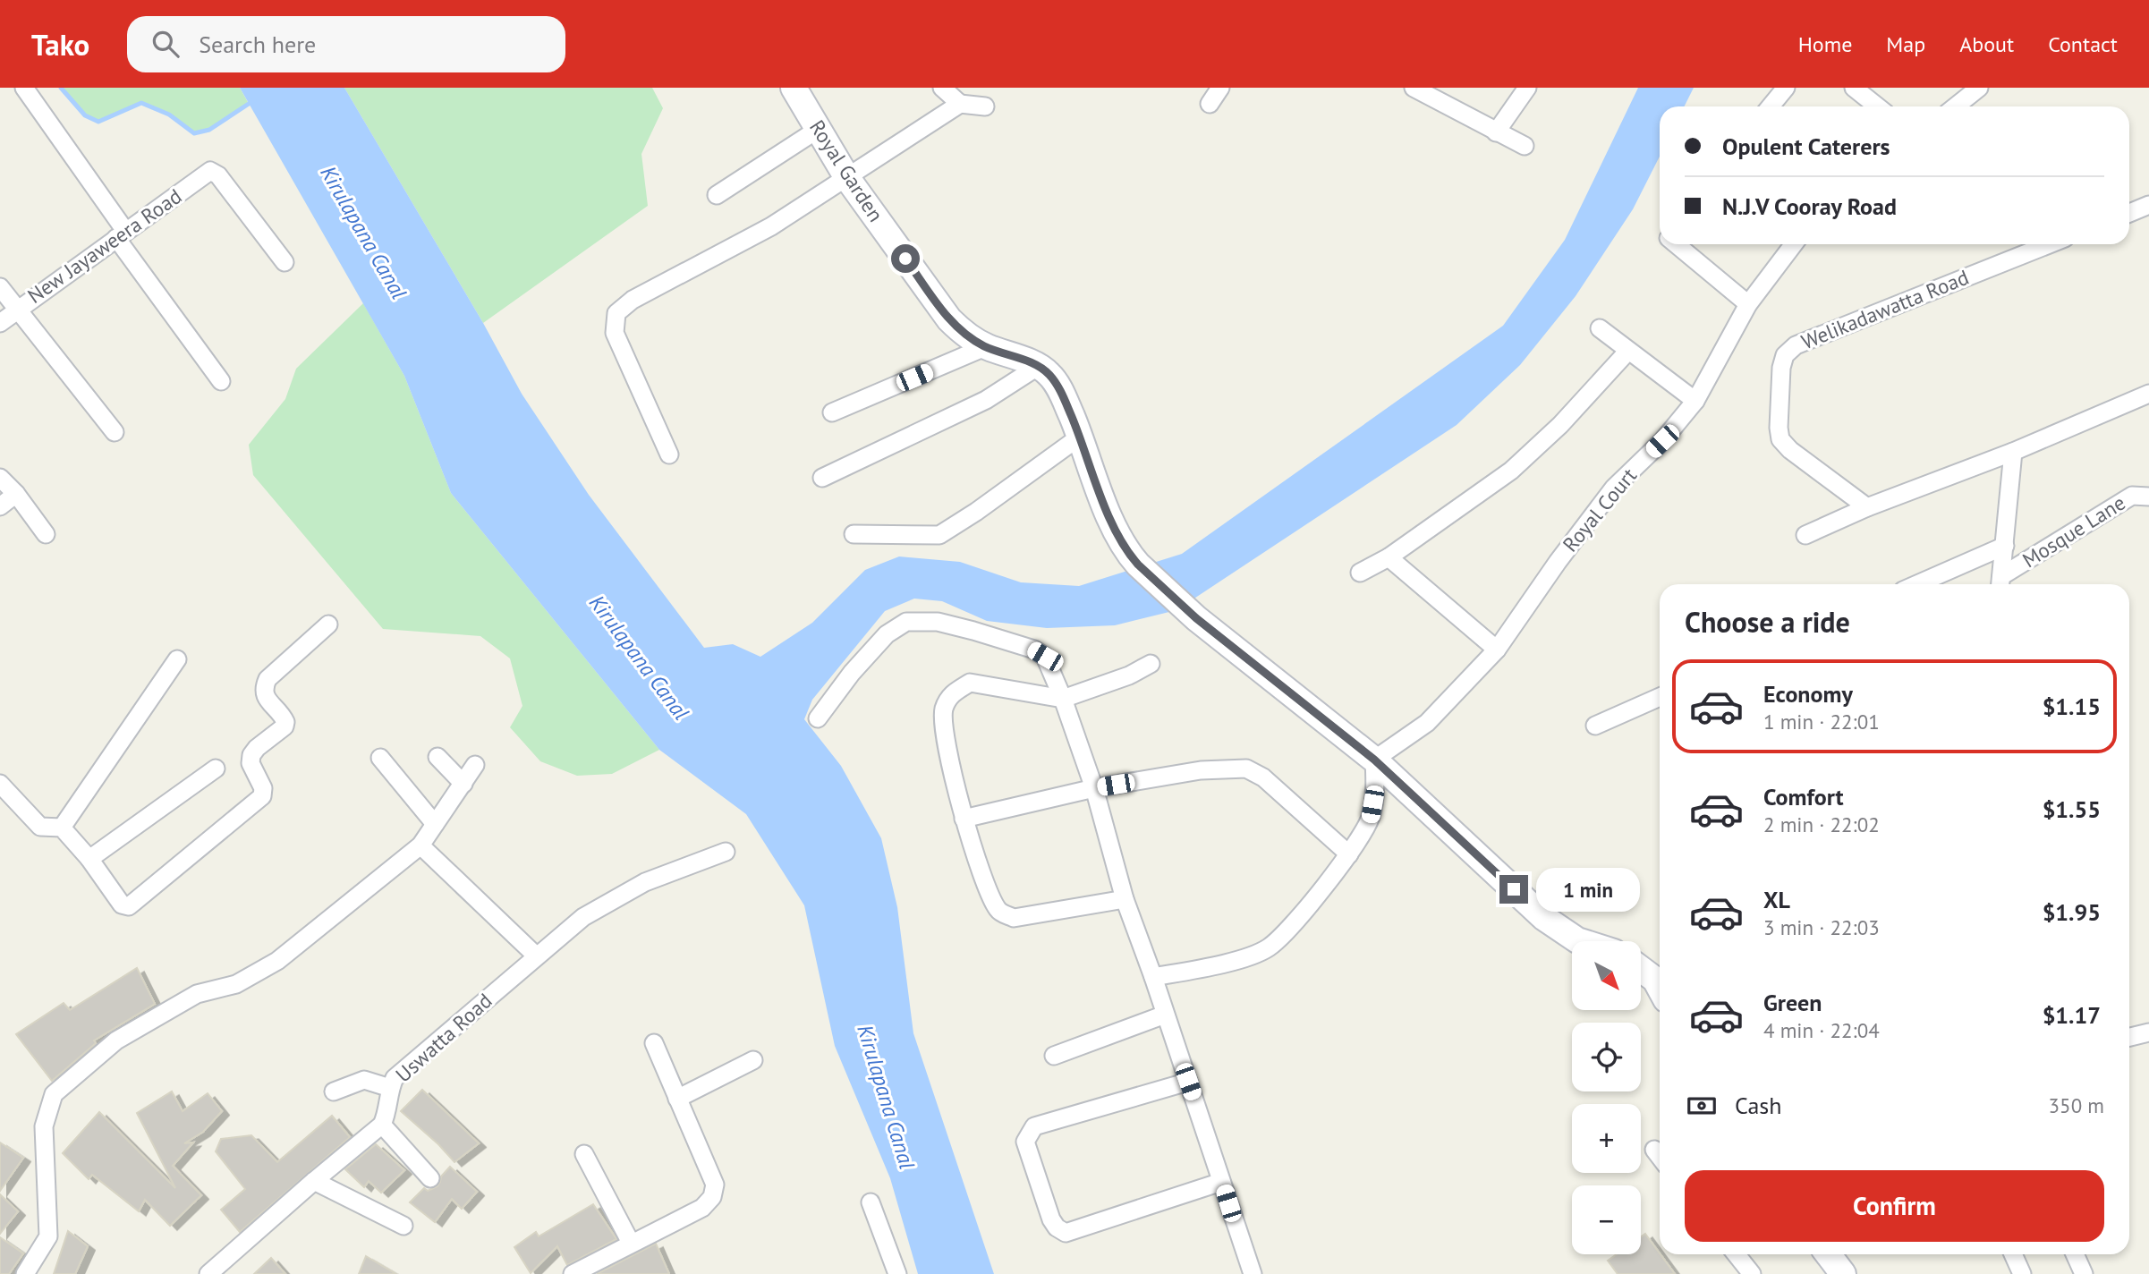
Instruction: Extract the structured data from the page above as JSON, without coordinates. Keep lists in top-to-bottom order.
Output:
{
  "streets": {
    "street": [
      "Royal Garden",
      "New Jayaweera Road",
      "Welikadawatta Road",
      "Royal Court",
      "Mosque Lane",
      "Uswatta Road"
    ]
  },
  "crossings": [
    ["Royal Garden", "Royal Court"]
  ],
  "water": ["Kirulapana Canal"],
  "north": "bottom right",
  "page": {
    "header": "Tako",
    "search": "Search here",
    "nav": [
      "Home",
      "Map",
      "About",
      "Contact"
    ],
    "banner": ["Opulent Caterers", "N.J.V Cooray Road"],
    "heading": "Choose a ride",
    "list": [
      {
        "name": "Economy",
        "note": "1 min · 22:01",
        "value": "$1.15"
      },
      {
        "name": "Comfort",
        "note": "2 min · 22:02",
        "value": "$1.55"
      },
      {
        "name": "XL",
        "note": "3 min · 22:03",
        "value": "$1.95"
      },
      {
        "name": "Green",
        "note": "4 min · 22:04",
        "value": "$1.17"
      }
    ],
    "bubble": "1 min",
    "map_buttons": ["+", "−"],
    "pay": ["Cash", "350 m"],
    "buttons": "Confirm"
  }
}
